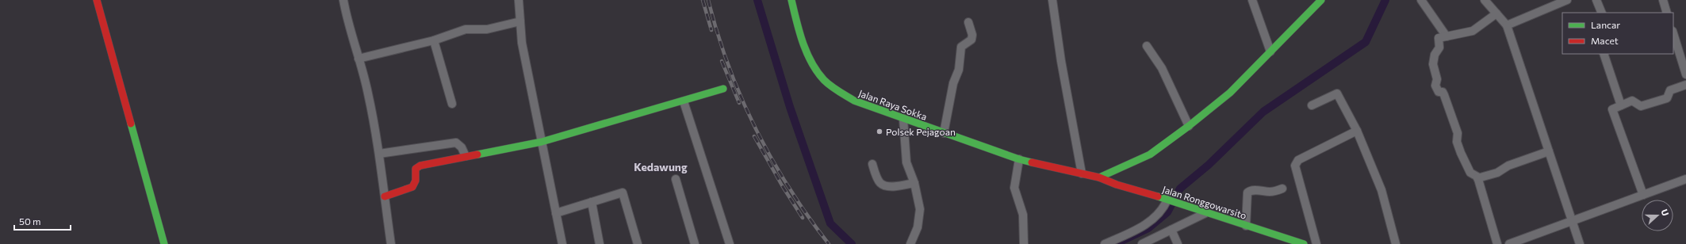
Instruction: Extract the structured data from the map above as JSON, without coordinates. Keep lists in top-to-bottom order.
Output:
{
  "streets": {
    "main road": ["Jalan Raya Sokka", "Jalan Ronggowarsito"]
  },
  "crossings": [
    ["Jalan Raya Sokka", "Jalan Ronggowarsito"]
  ],
  "districts": ["Kedawung"],
  "places": ["Polsek Pejagoan"],
  "legend": ["Lancar", "Macet"],
  "scale_bar": "50 m",
  "north": "right"
}
